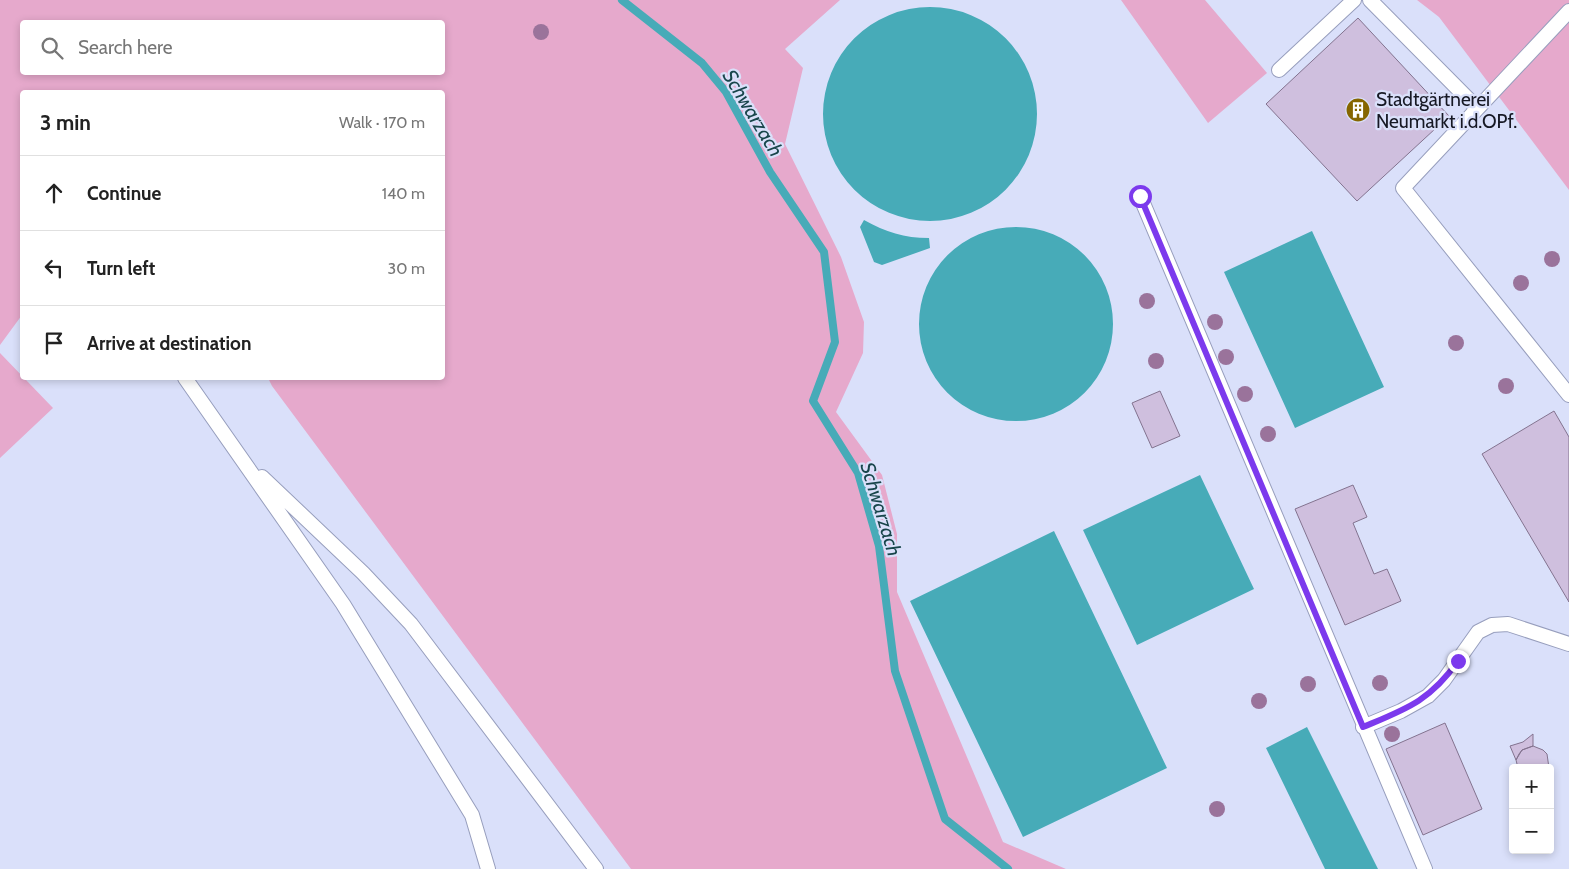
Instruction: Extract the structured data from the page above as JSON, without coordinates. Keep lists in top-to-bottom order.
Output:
{
  "water": ["Schwarzach"],
  "places": {
    "building": ["Stadtgärtnerei Neumarkt i.d.OPf."]
  },
  "page": {
    "search": "Search here",
    "heading": ["3 min", "Walk · 170 m"],
    "list": [
      ["Continue", "140 m"],
      ["Turn left", "30 m"],
      "Arrive at destination"
    ],
    "map_buttons": ["+", "−"]
  }
}
